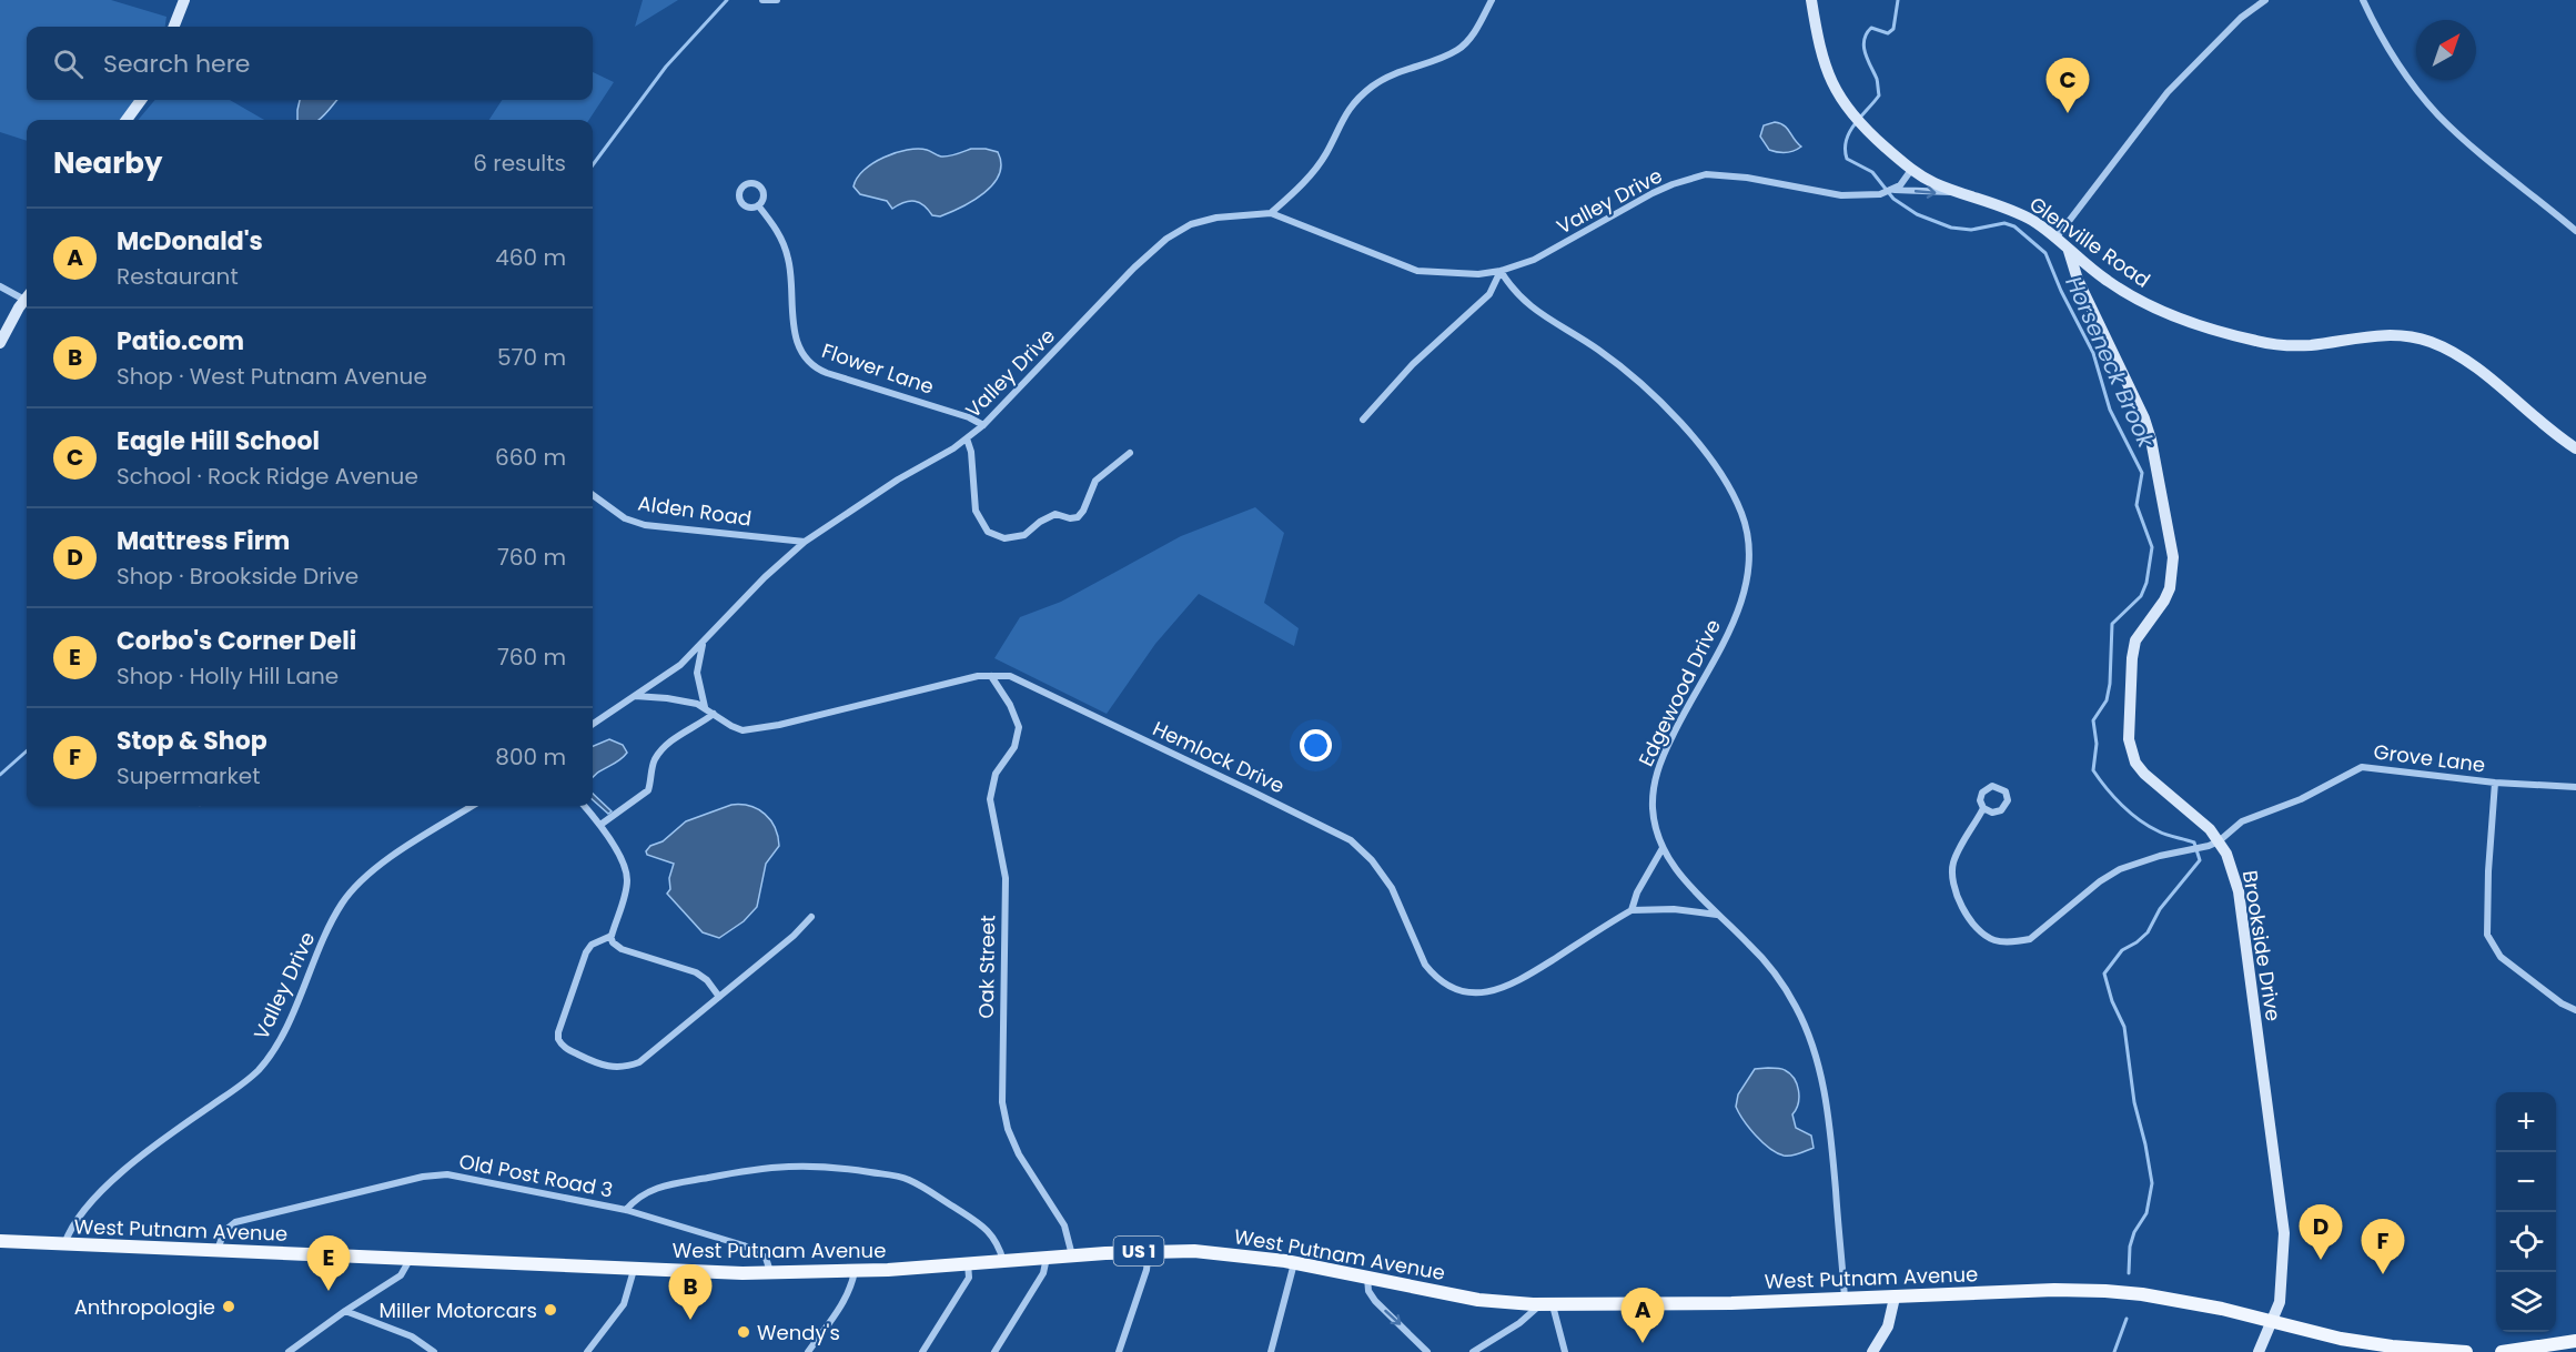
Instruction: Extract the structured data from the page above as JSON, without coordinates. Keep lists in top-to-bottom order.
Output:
{
  "streets": {
    "main road": ["West Putnam Avenue", "US 1"],
    "street": [
      "Valley Drive",
      "Glenville Road",
      "Flower Lane",
      "Alden Road",
      "Edgewood Drive",
      "Hemlock Drive",
      "Grove Lane",
      "Brookside Drive",
      "Oak Street",
      "Old Post Road 3"
    ]
  },
  "crossings": [
    ["Valley Drive", "Glenville Road"],
    ["Valley Drive", "Flower Lane"],
    ["Valley Drive", "Alden Road"],
    ["Valley Drive", "Edgewood Drive"],
    ["Valley Drive", "Hemlock Drive"],
    ["Valley Drive", "West Putnam Avenue"],
    ["Glenville Road", "Brookside Drive"],
    ["Edgewood Drive", "Hemlock Drive"],
    ["Edgewood Drive", "West Putnam Avenue"],
    ["Hemlock Drive", "Oak Street"],
    ["Grove Lane", "Brookside Drive"],
    ["Brookside Drive", "West Putnam Avenue"],
    ["Oak Street", "West Putnam Avenue"],
    ["Old Post Road 3", "West Putnam Avenue"]
  ],
  "water": ["Horseneck Brook"],
  "places": ["Anthropologie", "Miller Motorcars", "Wendy's"],
  "north": "top right",
  "page": {
    "search": "Search here",
    "pins": [
      "C",
      "D",
      "F",
      "E",
      "B",
      "A"
    ],
    "heading": ["Nearby", "6 results"],
    "list": [
      {
        "mark": "A",
        "name": "McDonald's",
        "note": "Restaurant",
        "value": "460 m"
      },
      {
        "mark": "B",
        "name": "Patio.com",
        "note": "Shop · West Putnam Avenue",
        "value": "570 m"
      },
      {
        "mark": "C",
        "name": "Eagle Hill School",
        "note": "School · Rock Ridge Avenue",
        "value": "660 m"
      },
      {
        "mark": "D",
        "name": "Mattress Firm",
        "note": "Shop · Brookside Drive",
        "value": "760 m"
      },
      {
        "mark": "E",
        "name": "Corbo's Corner Deli",
        "note": "Shop · Holly Hill Lane",
        "value": "760 m"
      },
      {
        "mark": "F",
        "name": "Stop & Shop",
        "note": "Supermarket",
        "value": "800 m"
      }
    ],
    "map_buttons": ["+", "−"]
  }
}
